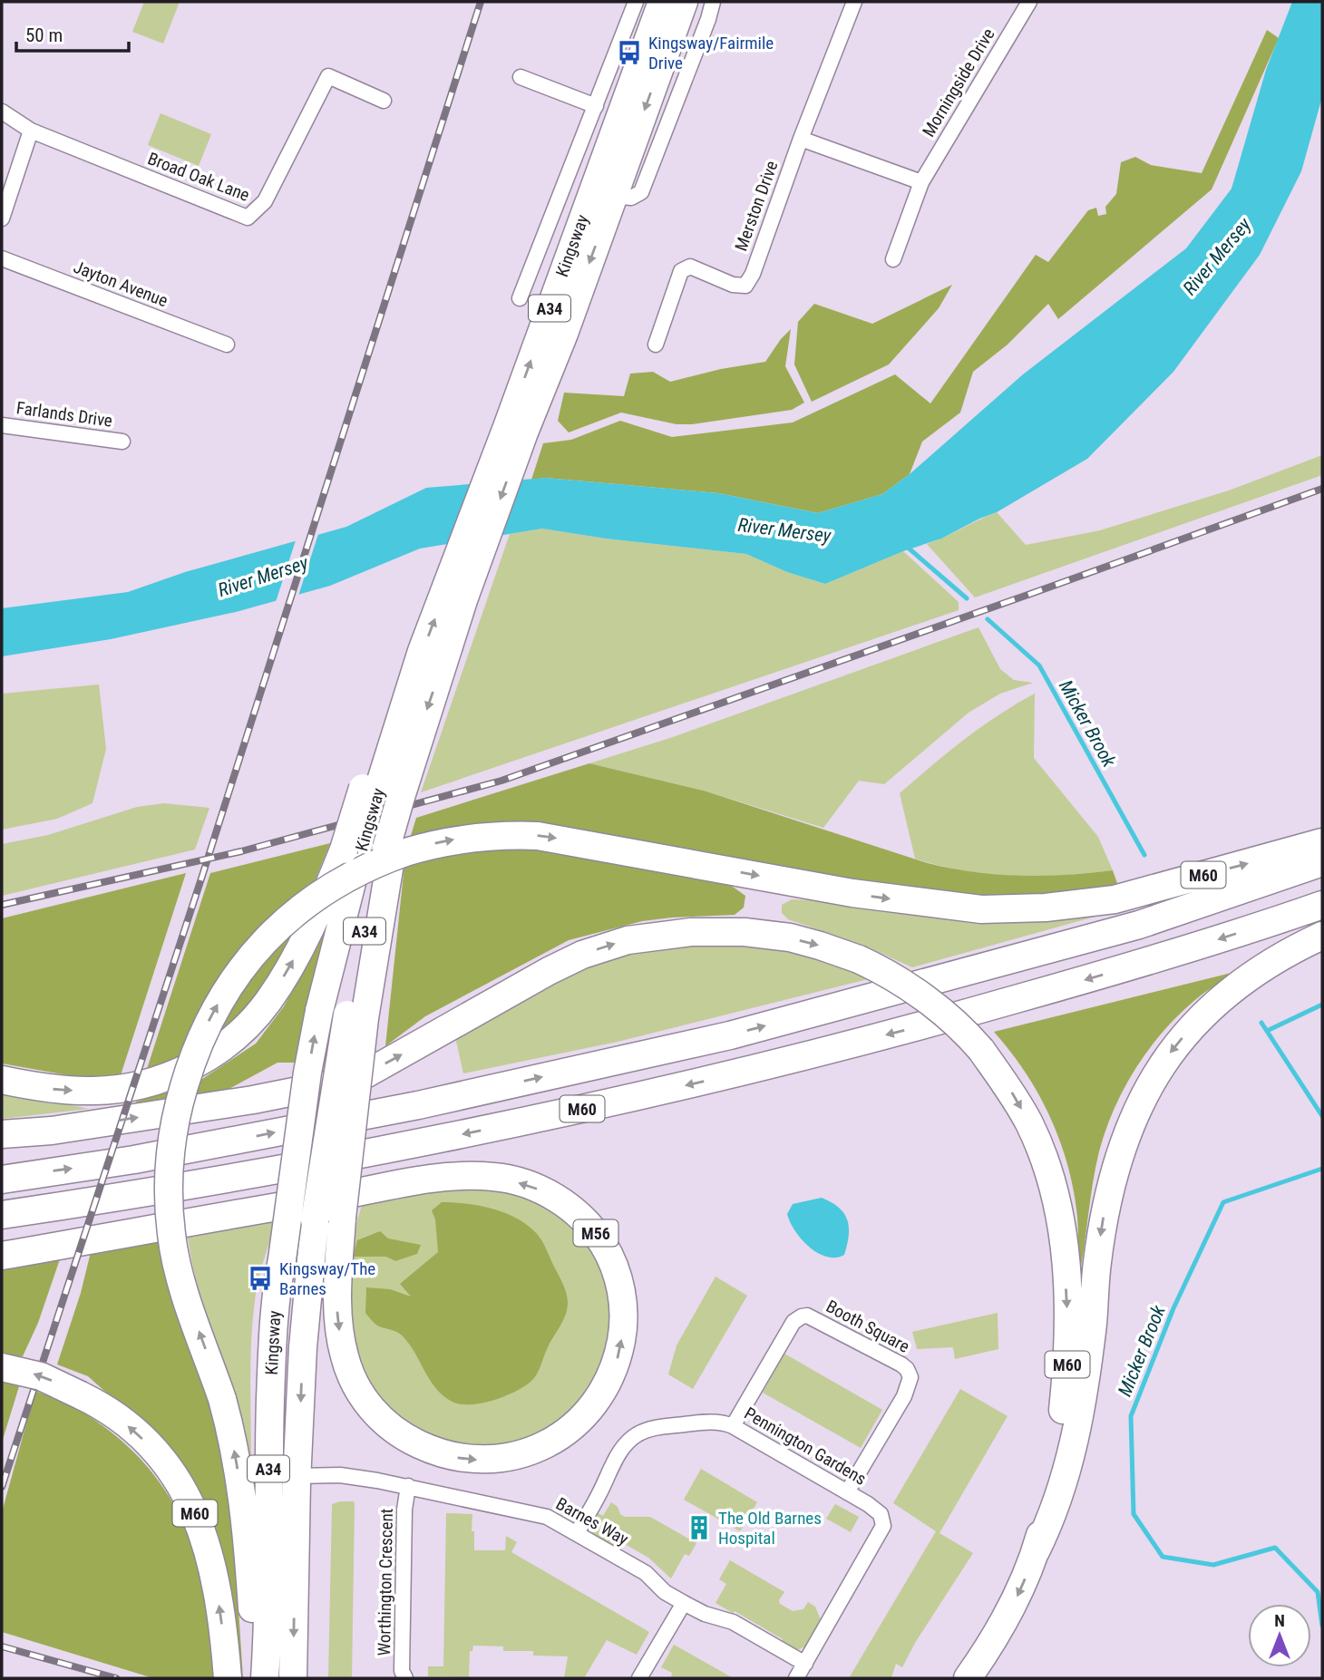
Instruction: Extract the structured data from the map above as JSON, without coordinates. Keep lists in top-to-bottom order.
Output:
{
  "streets": {
    "highway": [
      "Kingsway",
      "A34",
      "M60",
      "M56"
    ],
    "street": [
      "Morningside Drive",
      "Broad Oak Lane",
      "Merston Drive",
      "Jayton Avenue",
      "Farlands Drive",
      "Booth Square",
      "Pennington Gardens",
      "Barnes Way",
      "Worthington Crescent"
    ]
  },
  "crossings": [
    ["Kingsway", "M56"],
    ["Kingsway", "Barnes Way"],
    ["Booth Square", "Pennington Gardens"],
    ["Pennington Gardens", "Barnes Way"],
    ["Barnes Way", "Worthington Crescent"]
  ],
  "water": ["River Mersey", "Micker Brook"],
  "places": {
    "bus stop": ["Kingsway/Fairmile Drive", "Kingsway/The Barnes"],
    "building": ["The Old Barnes Hospital"]
  },
  "scale_bar": "50 m",
  "north": "top"
}
